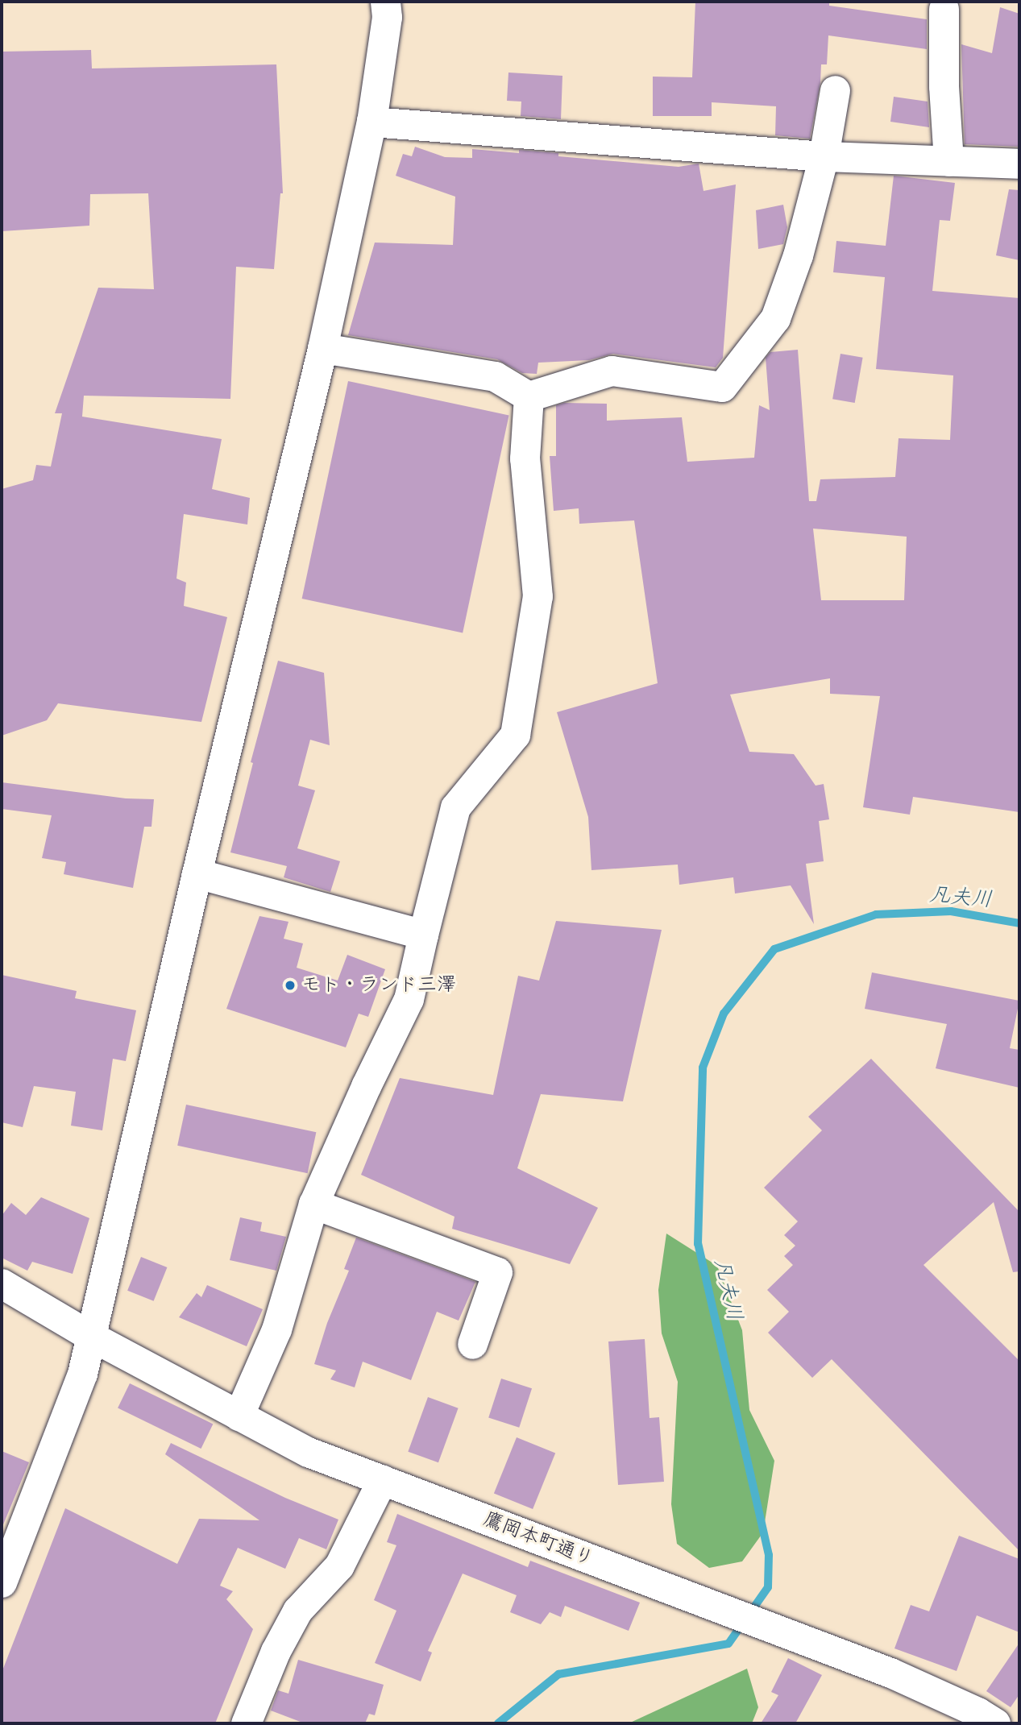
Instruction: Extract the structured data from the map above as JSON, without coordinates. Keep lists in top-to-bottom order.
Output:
{
  "streets": {
    "street": ["鷹岡本町通り"]
  },
  "water": ["凡夫川"],
  "places": ["モト・ランド三澤"]
}
